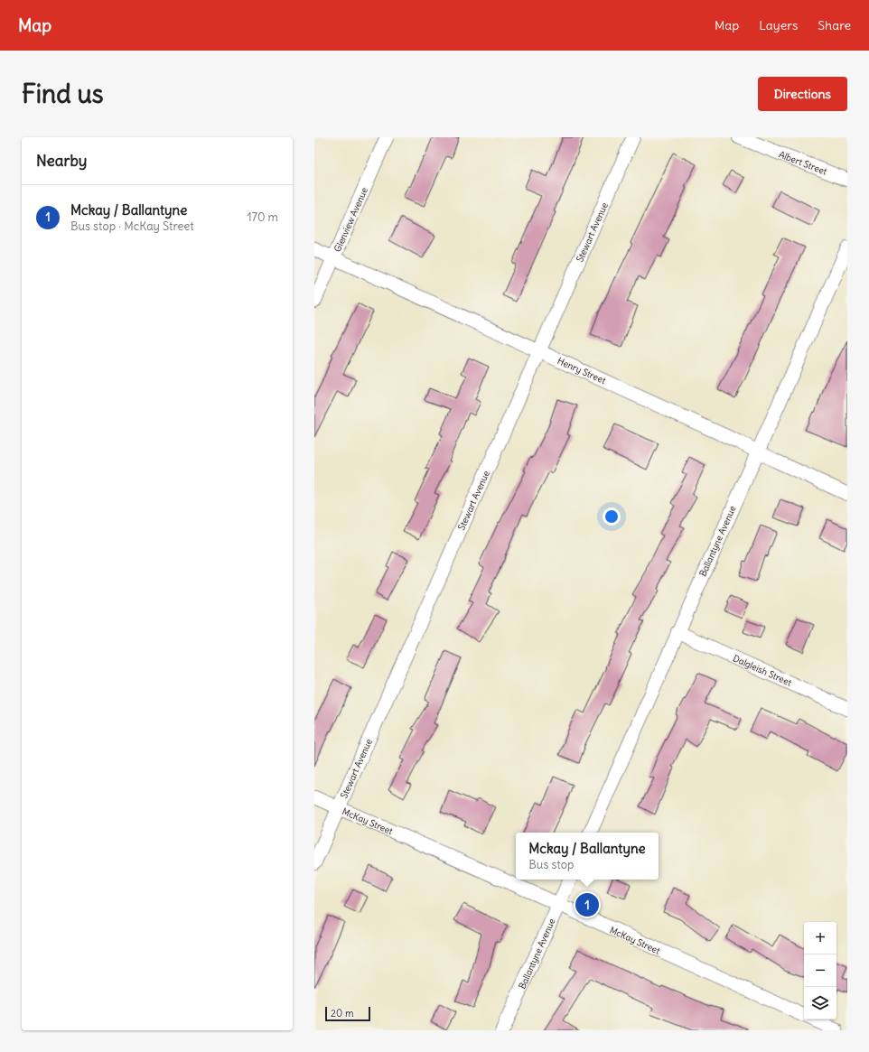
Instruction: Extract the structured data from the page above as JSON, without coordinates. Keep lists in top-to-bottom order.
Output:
{
  "streets": {
    "street": [
      "Albert Street",
      "Glenview Avenue",
      "Stewart Avenue",
      "Henry Street",
      "Ballantyne Avenue",
      "Dalgleish Street",
      "McKay Street"
    ]
  },
  "crossings": [
    ["Glenview Avenue", "Henry Street"],
    ["Stewart Avenue", "Henry Street"],
    ["Stewart Avenue", "McKay Street"],
    ["Henry Street", "Ballantyne Avenue"],
    ["Ballantyne Avenue", "Dalgleish Street"],
    ["Ballantyne Avenue", "McKay Street"]
  ],
  "scale_bar": "20 m",
  "page": {
    "header": "Map",
    "nav": ["Map", "Layers", "Share"],
    "buttons": "Directions",
    "title": "Find us",
    "heading": "Nearby",
    "list": [
      {
        "mark": "1",
        "name": "Mckay / Ballantyne",
        "note": "Bus stop · McKay Street",
        "value": "170 m"
      }
    ],
    "popup": ["Mckay / Ballantyne", "Bus stop"],
    "pins": "1",
    "map_buttons": ["+", "−"],
    "scale": "20 m"
  }
}
